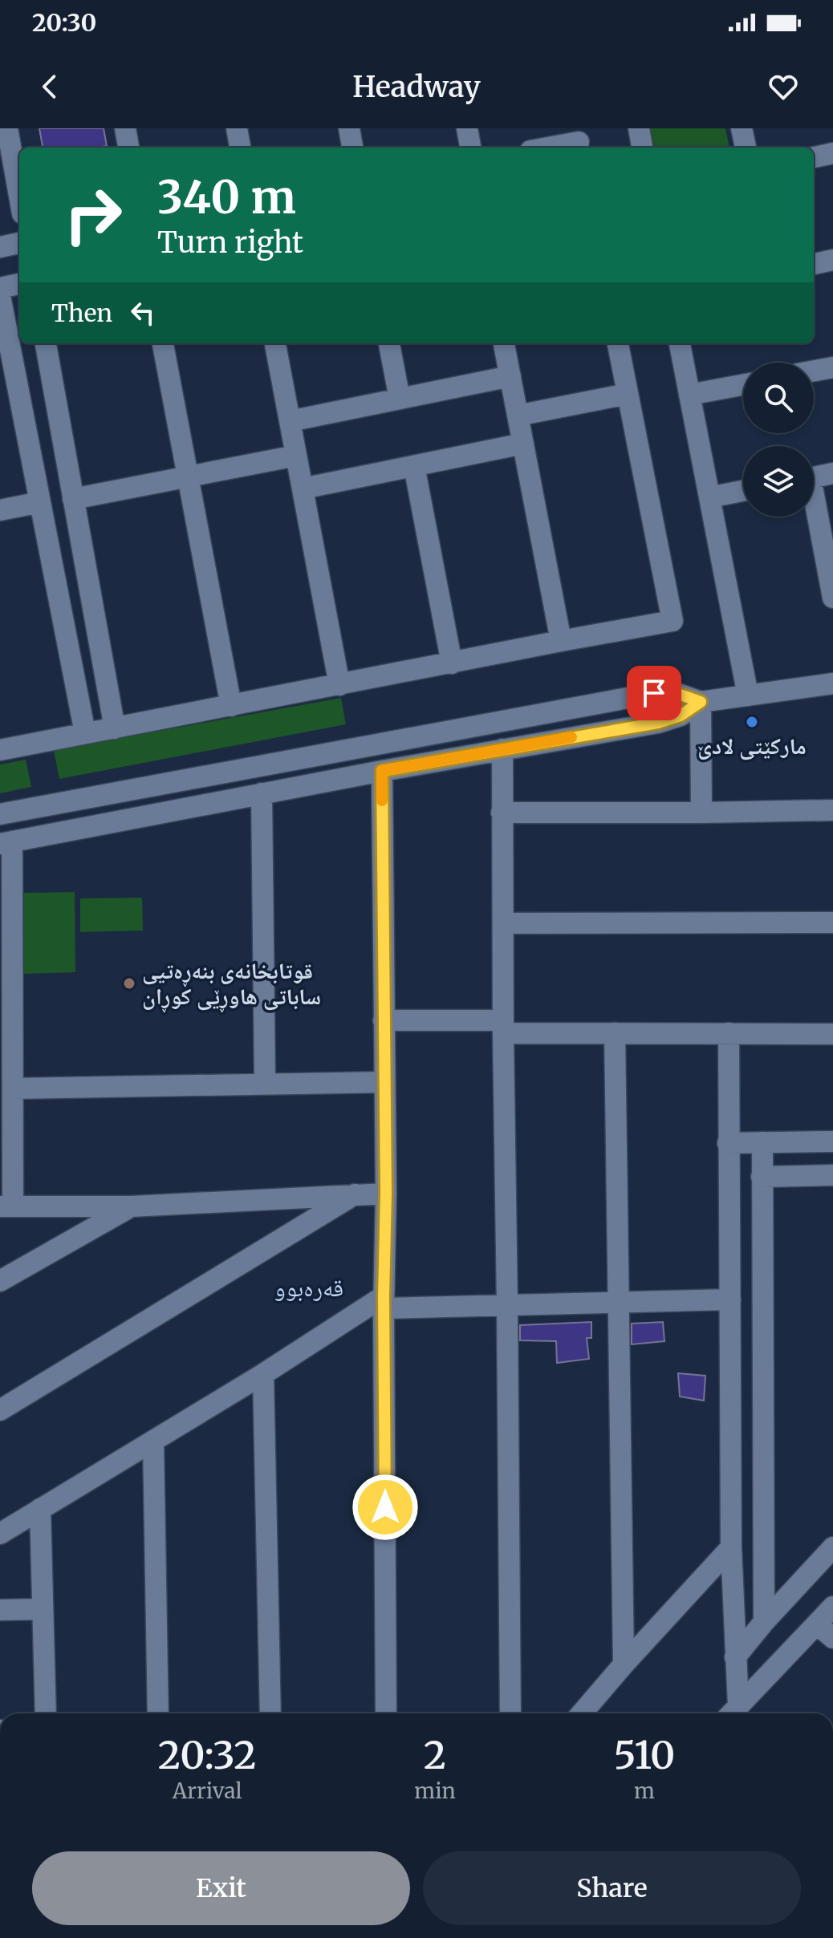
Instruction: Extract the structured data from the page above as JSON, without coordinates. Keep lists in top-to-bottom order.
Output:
{
  "districts": ["قەرەبوو"],
  "places": ["ماركێتی لادێ", "قوتابخانەی بنەڕەتیی ساباتی هاوڕێی کوڕان"],
  "page": {
    "status": "20:30",
    "header": "Headway",
    "turn": ["340 m", "Turn right"],
    "then": "Then",
    "eta": [
      "20:32",
      "Arrival",
      "2",
      "min",
      "510",
      "m"
    ],
    "buttons": ["Exit", "Share"]
  }
}
